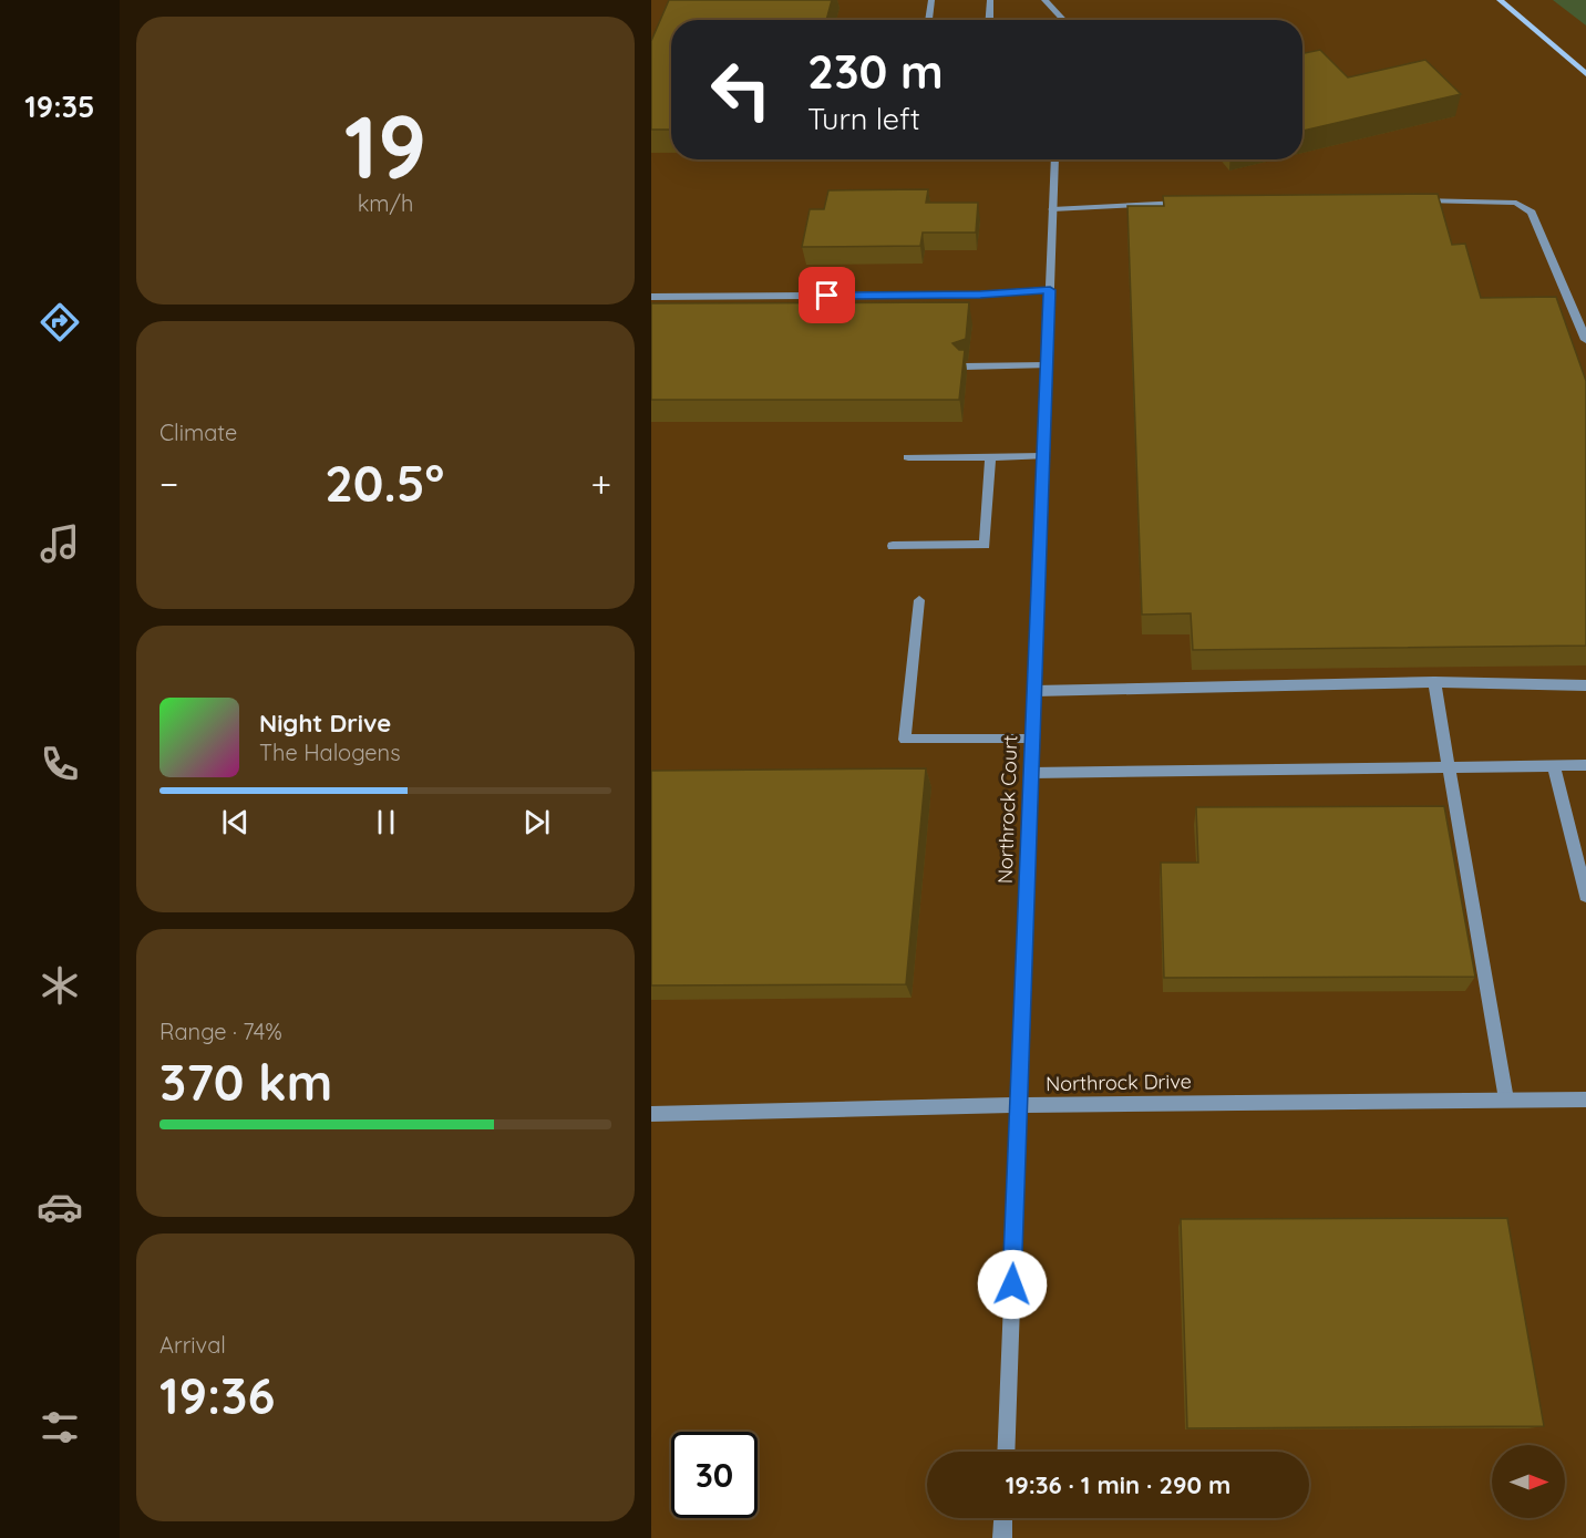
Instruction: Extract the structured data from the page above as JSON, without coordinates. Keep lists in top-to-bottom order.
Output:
{
  "streets": {
    "street": ["Northrock Court", "Northrock Drive"]
  },
  "crossings": [
    ["Northrock Court", "Northrock Drive"]
  ],
  "north": "right",
  "page": {
    "tabs": "19:35",
    "tile": [
      ["19", "km/h"],
      "Climate",
      ["Range · 74%", "370 km"],
      ["Arrival", "19:36"]
    ],
    "turn": ["230 m", "Turn left"],
    "heat": ["−", "20.5°", "+"],
    "song": ["Night Drive", "The Halogens"],
    "limit": "30",
    "trip": "19:36 · 1 min · 290 m"
  }
}
